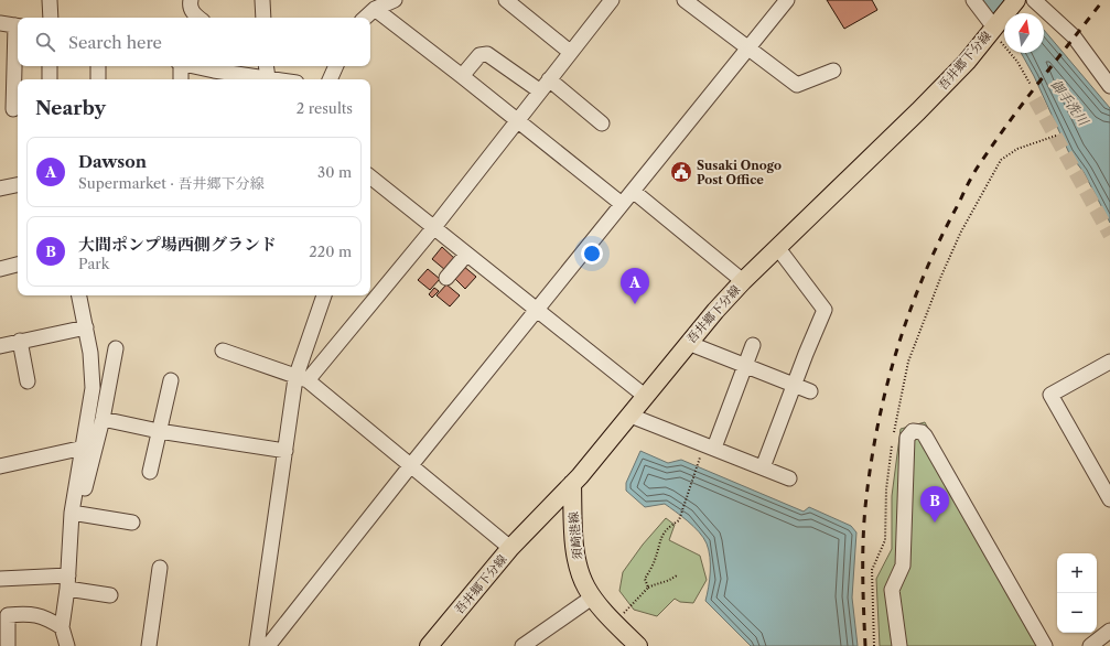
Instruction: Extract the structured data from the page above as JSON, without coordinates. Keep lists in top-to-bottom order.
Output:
{
  "streets": {
    "main road": ["吾井郷下分線", "須崎港線"]
  },
  "crossings": [
    ["吾井郷下分線", "須崎港線"]
  ],
  "water": ["御手洗川"],
  "places": {
    "public building": ["Susaki Onogo Post Office"]
  },
  "north": "top",
  "page": {
    "search": "Search here",
    "heading": ["Nearby", "2 results"],
    "list": [
      {
        "mark": "A",
        "name": "Dawson",
        "note": "Supermarket · 吾井郷下分線",
        "value": "30 m"
      },
      {
        "mark": "B",
        "name": "大間ポンプ場西側グランド",
        "note": "Park",
        "value": "220 m"
      }
    ],
    "pins": ["A", "B"],
    "map_buttons": ["+", "−"]
  }
}
